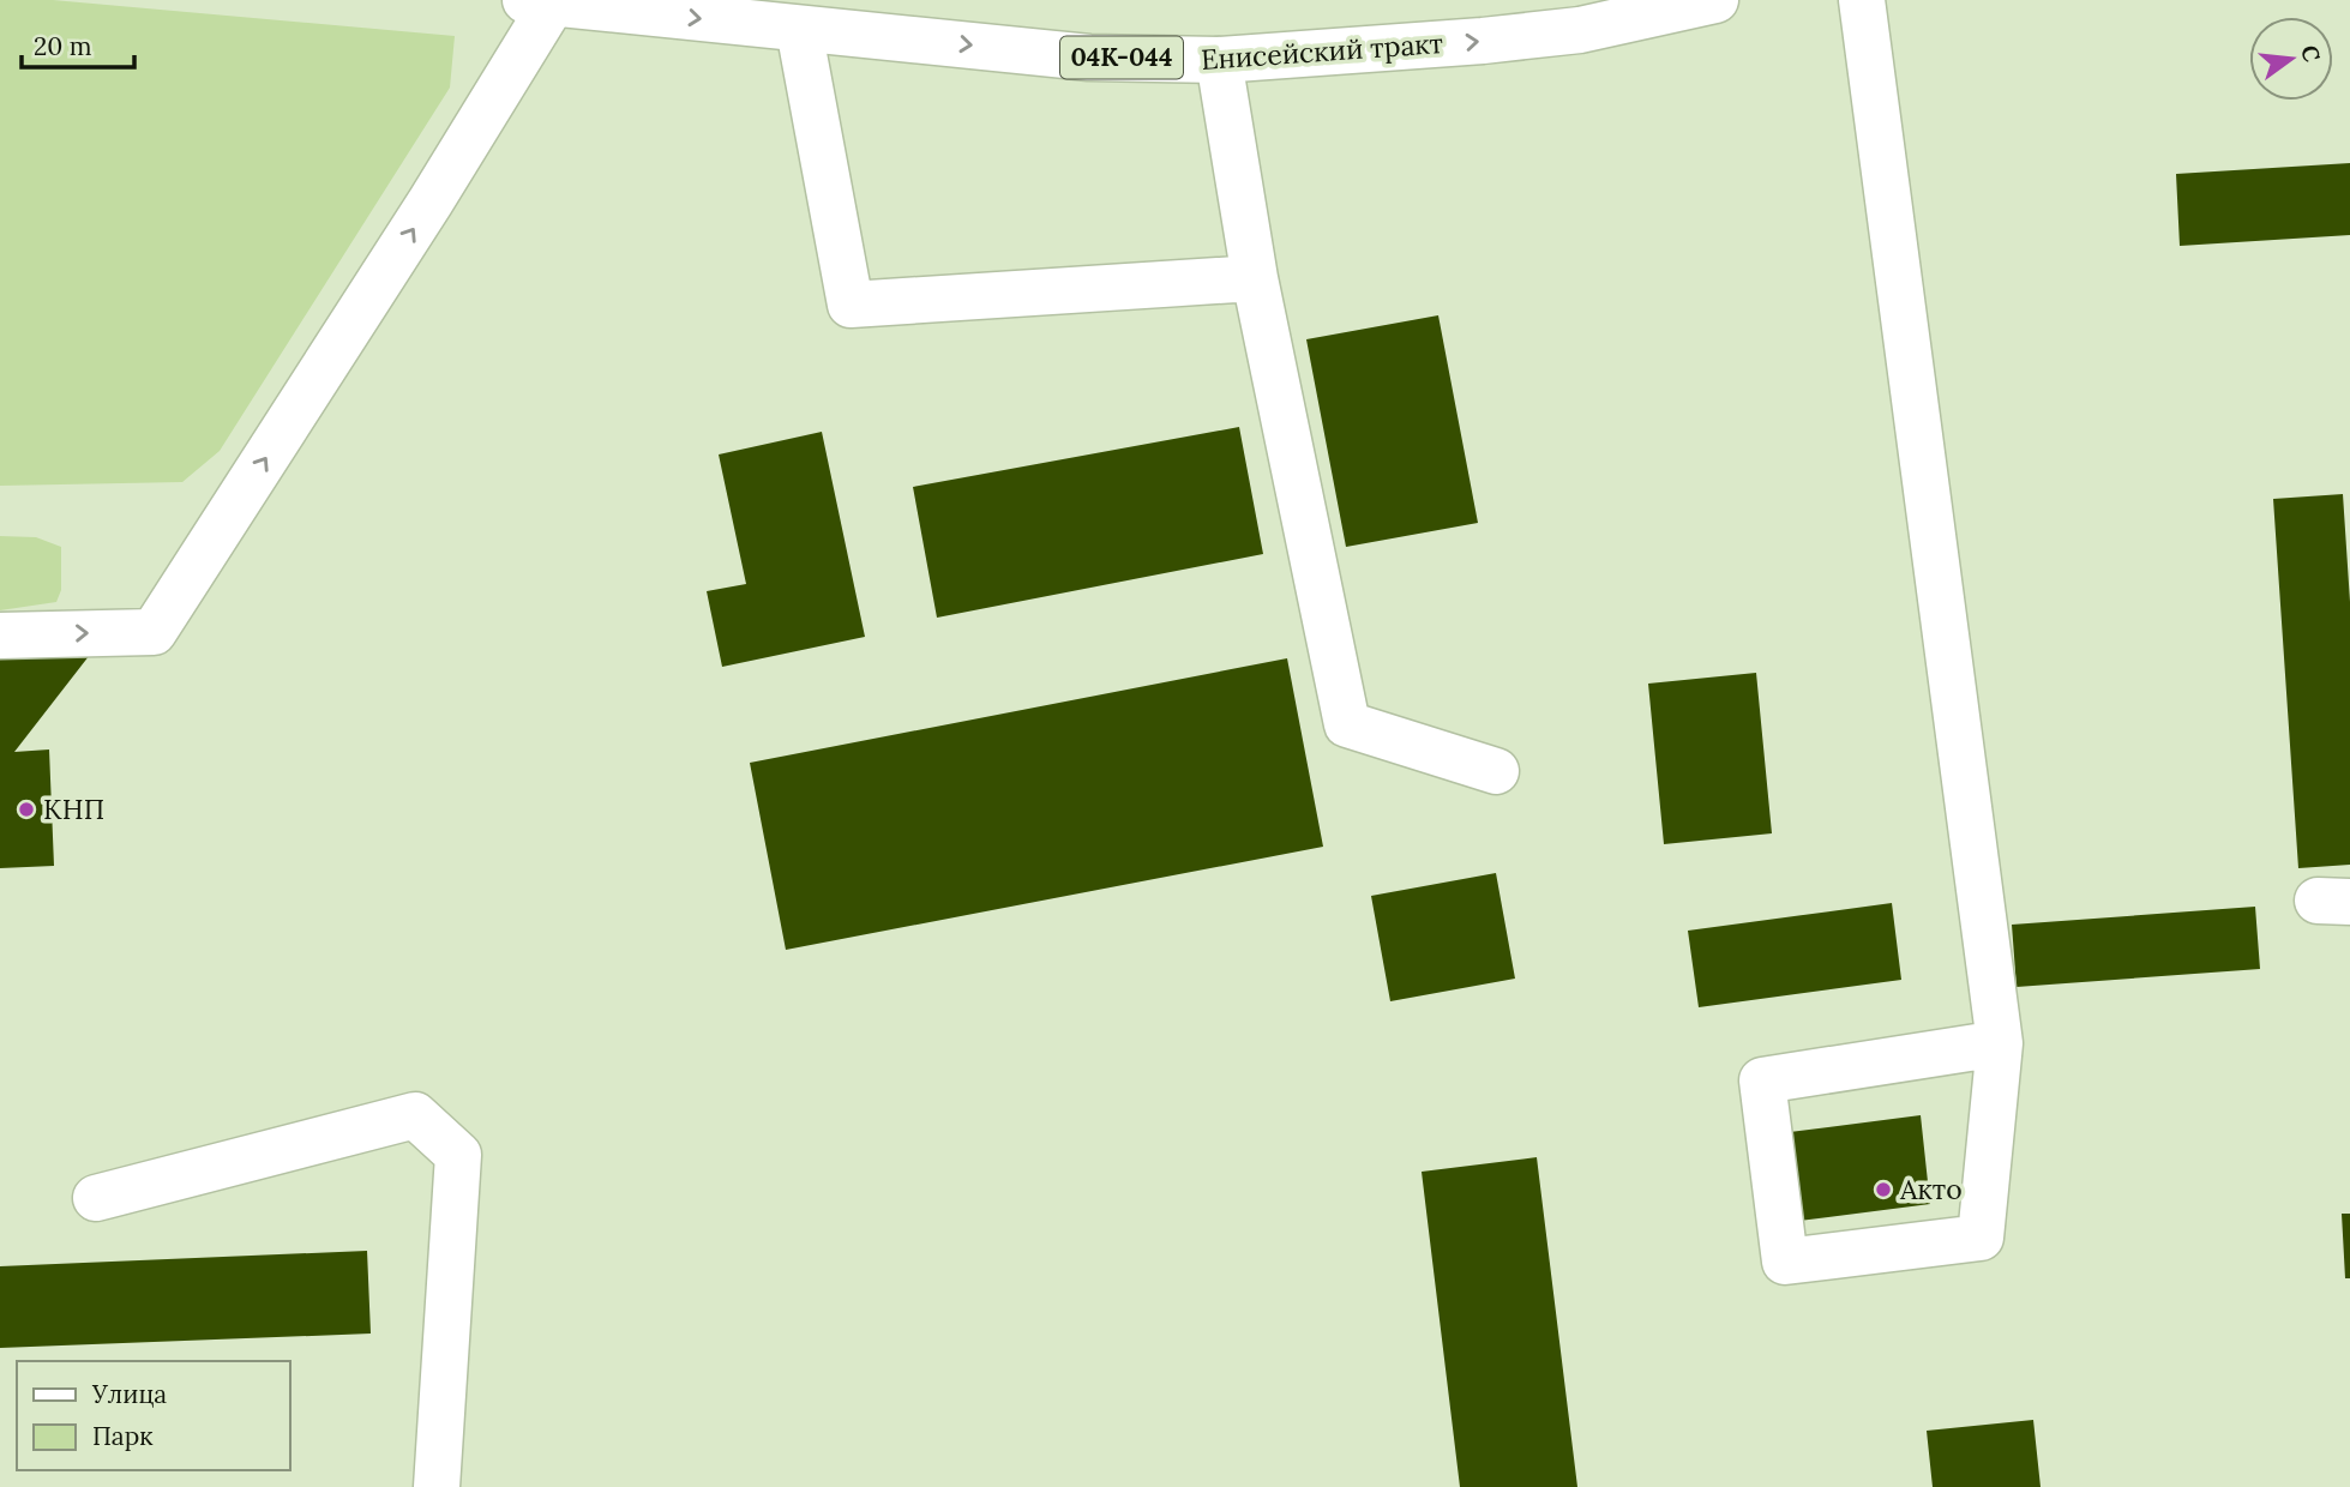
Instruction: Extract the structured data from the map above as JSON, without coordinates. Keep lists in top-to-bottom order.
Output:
{
  "streets": {
    "main road": ["Енисейский тракт", "04К-044"]
  },
  "one_way": ["Енисейский тракт"],
  "places": ["КНП", "Акто"],
  "legend": ["Улица", "Парк"],
  "scale_bar": "20 m",
  "north": "right"
}
